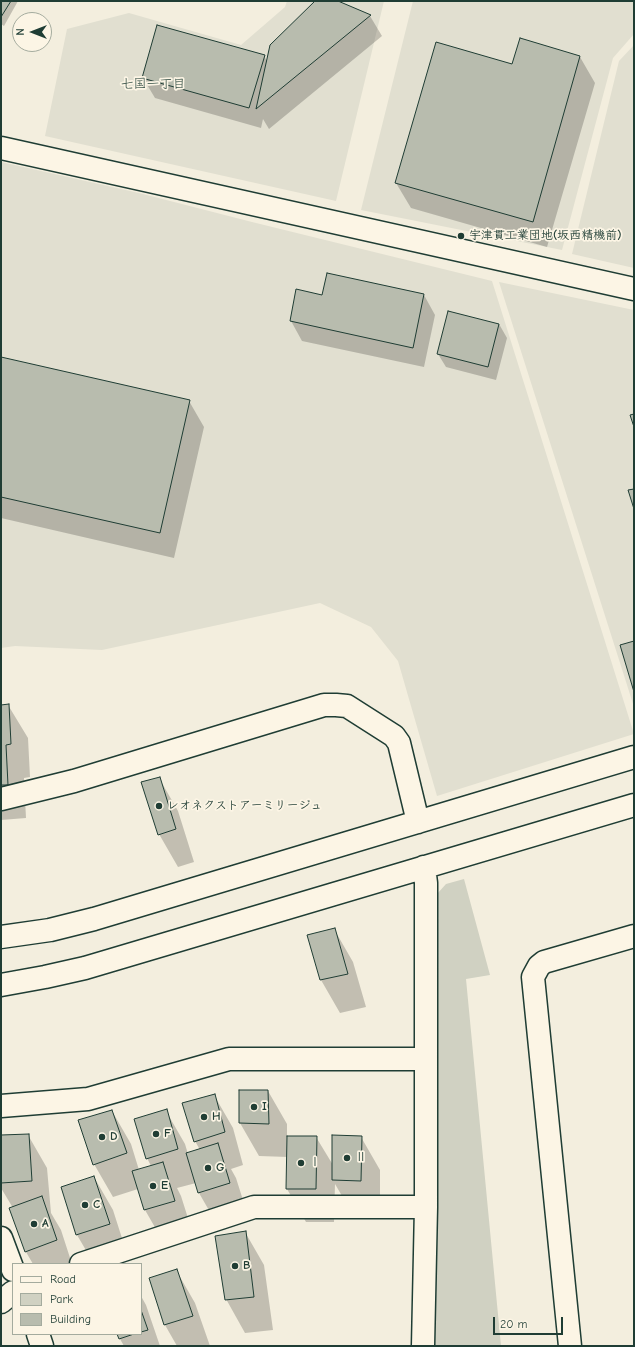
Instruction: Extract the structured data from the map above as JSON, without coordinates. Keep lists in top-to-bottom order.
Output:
{
  "districts": ["七国一丁目"],
  "places": [
    "宇津貫工業団地(坂西精機前)",
    "レオネクストアーミリージュ",
    "I",
    "H",
    "F",
    "D",
    "Ⅱ",
    "Ⅰ",
    "G",
    "E",
    "C",
    "A",
    "B"
  ],
  "legend": ["Road", "Park", "Building"],
  "scale_bar": "20 m",
  "north": "left"
}
